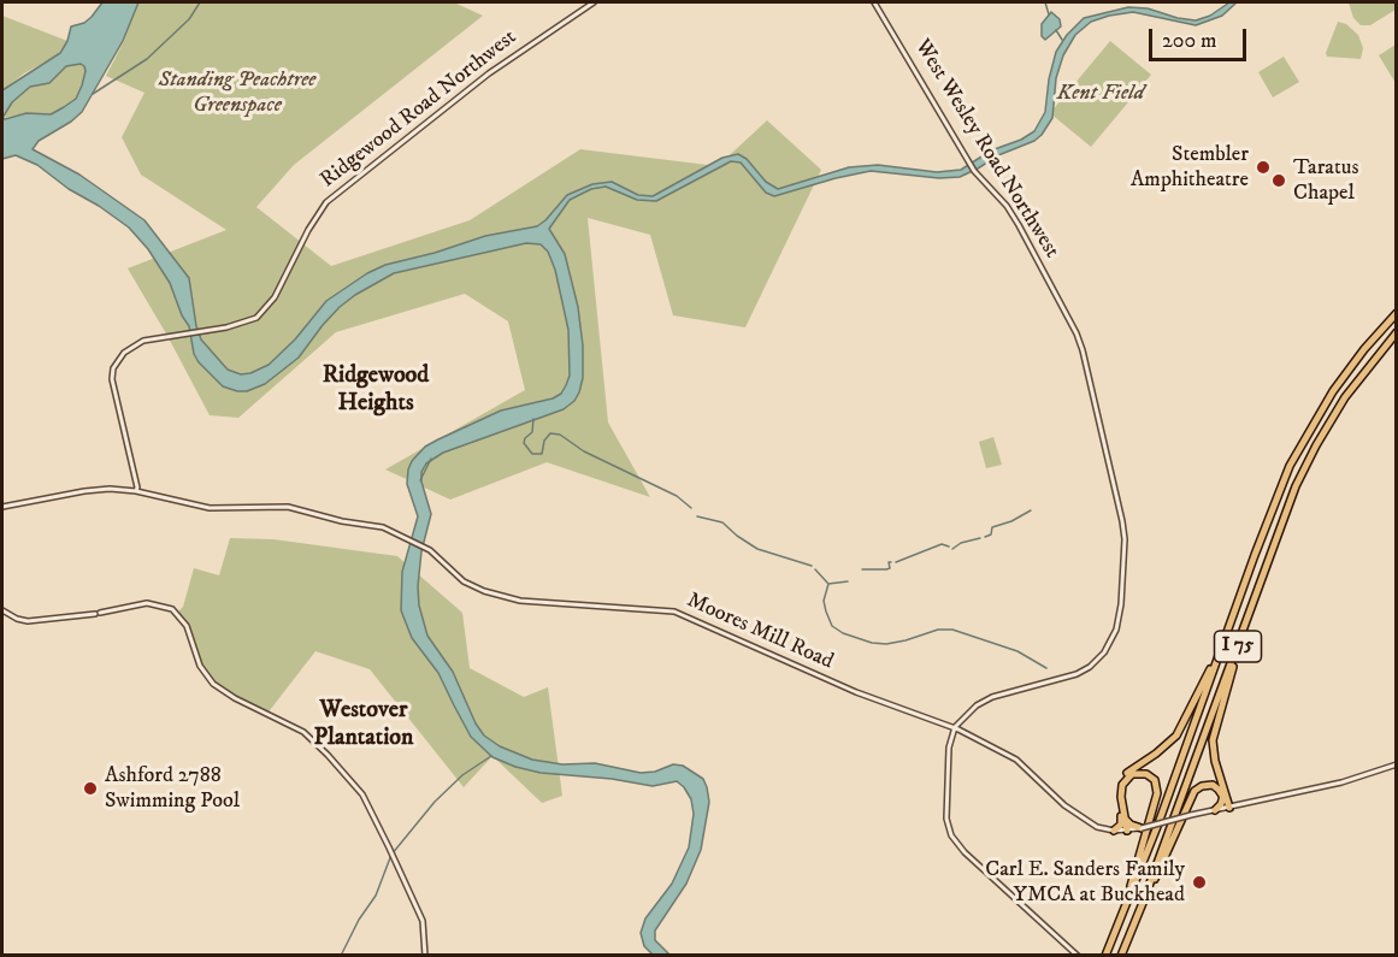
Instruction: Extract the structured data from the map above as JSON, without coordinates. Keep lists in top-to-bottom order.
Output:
{
  "streets": {
    "highway": ["I 75"],
    "street": ["Ridgewood Road Northwest", "West Wesley Road Northwest", "Moores Mill Road"]
  },
  "crossings": [
    ["Ridgewood Road Northwest", "Moores Mill Road"],
    ["West Wesley Road Northwest", "Moores Mill Road"]
  ],
  "districts": ["Ridgewood Heights", "Westover Plantation"],
  "parks": ["Standing Peachtree Greenspace", "Kent Field"],
  "places": [
    "Stembler Amphitheatre",
    "Taratus Chapel",
    "Ashford 2788 Swimming Pool",
    "Carl E. Sanders Family YMCA at Buckhead"
  ],
  "scale_bar": "200 m"
}
